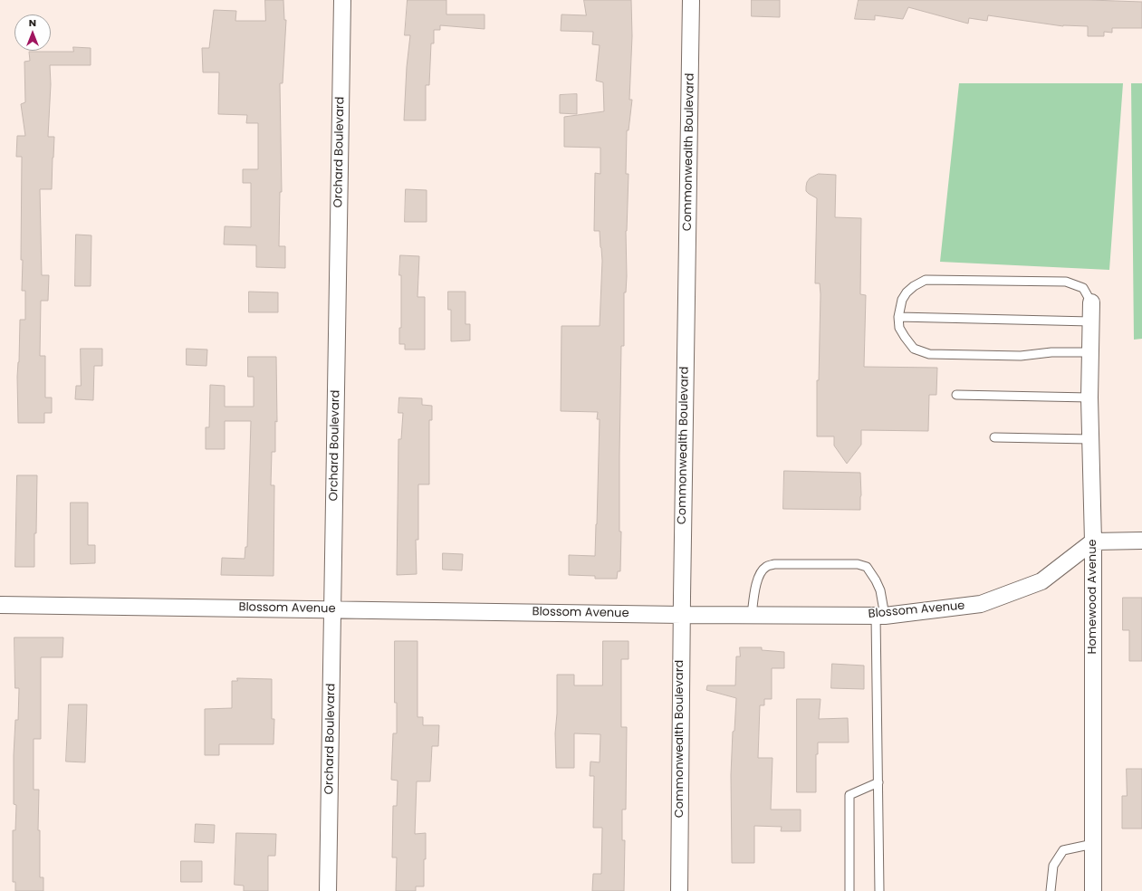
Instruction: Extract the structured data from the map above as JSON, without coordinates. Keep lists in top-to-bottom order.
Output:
{
  "streets": {
    "street": [
      "Orchard Boulevard",
      "Commonwealth Boulevard",
      "Homewood Avenue",
      "Blossom Avenue"
    ]
  },
  "crossings": [
    ["Orchard Boulevard", "Blossom Avenue"],
    ["Commonwealth Boulevard", "Blossom Avenue"],
    ["Homewood Avenue", "Blossom Avenue"]
  ],
  "north": "top"
}
